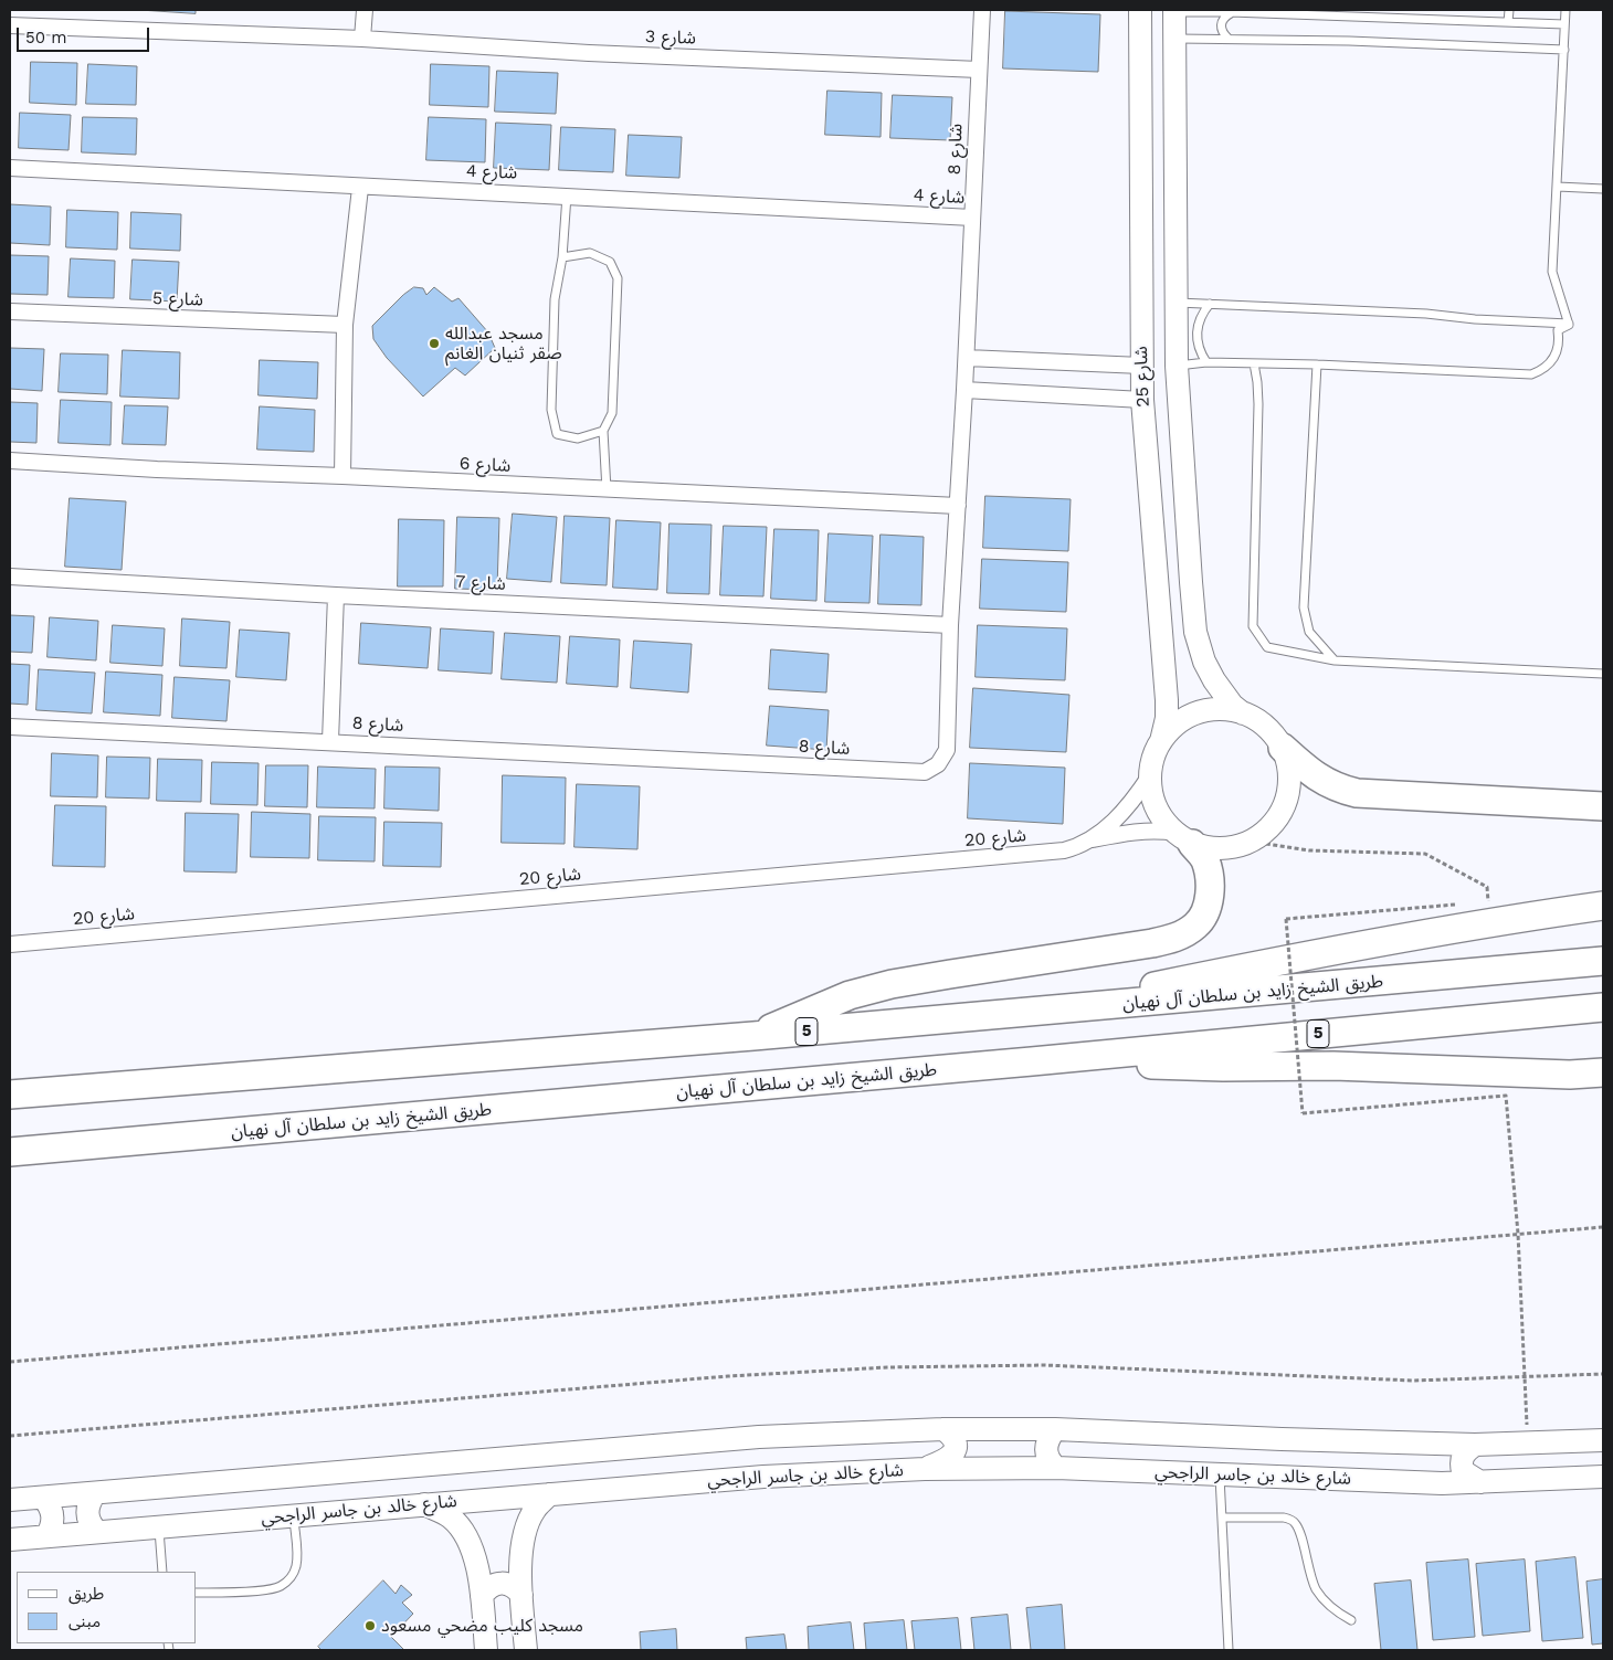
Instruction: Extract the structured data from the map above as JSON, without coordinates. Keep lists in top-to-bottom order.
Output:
{
  "streets": {
    "highway": ["طريق الشيخ زايد بن سلطان آل نهيان", "5"],
    "street": [
      "شارع 3",
      "شارع 8",
      "شارع 4",
      "شارع 5",
      "شارع 25",
      "شارع 6",
      "شارع 7",
      "شارع 20",
      "شارع خالد بن جاسر الراجحي"
    ]
  },
  "crossings": [
    ["شارع 3", "شارع 8"],
    ["شارع 8", "شارع 4"],
    ["شارع 8", "شارع 6"],
    ["شارع 8", "شارع 7"],
    ["شارع 25", "شارع 20"]
  ],
  "places": ["مسجد عبدالله صقر ثنيان الغانم", "مسجد كليب مضحي مسعود"],
  "legend": ["طريق", "مبنى"],
  "scale_bar": "50 m"
}
